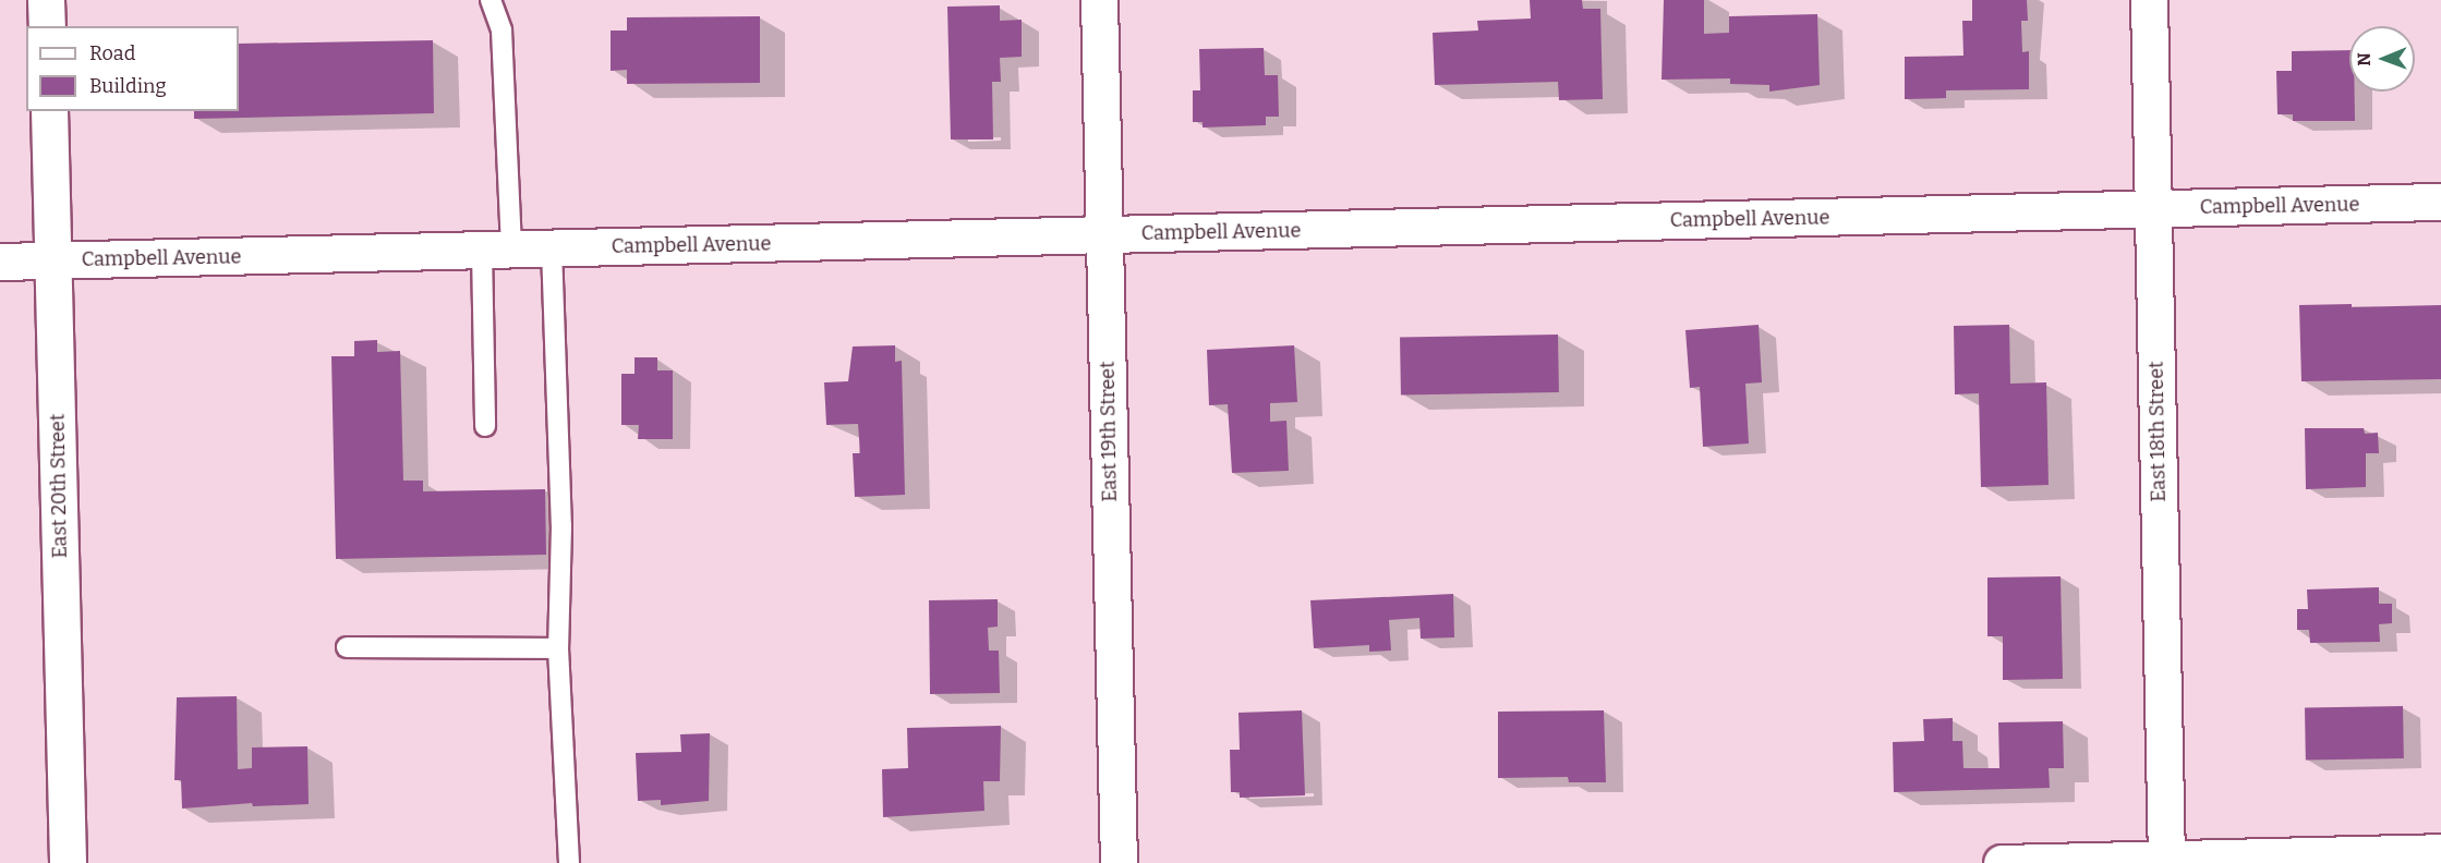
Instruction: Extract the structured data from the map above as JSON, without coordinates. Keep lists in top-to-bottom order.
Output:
{
  "streets": {
    "street": [
      "Campbell Avenue",
      "East 19th Street",
      "East 18th Street",
      "East 20th Street"
    ]
  },
  "crossings": [
    ["Campbell Avenue", "East 19th Street"],
    ["Campbell Avenue", "East 18th Street"],
    ["Campbell Avenue", "East 20th Street"]
  ],
  "legend": ["Road", "Building"],
  "north": "left"
}
